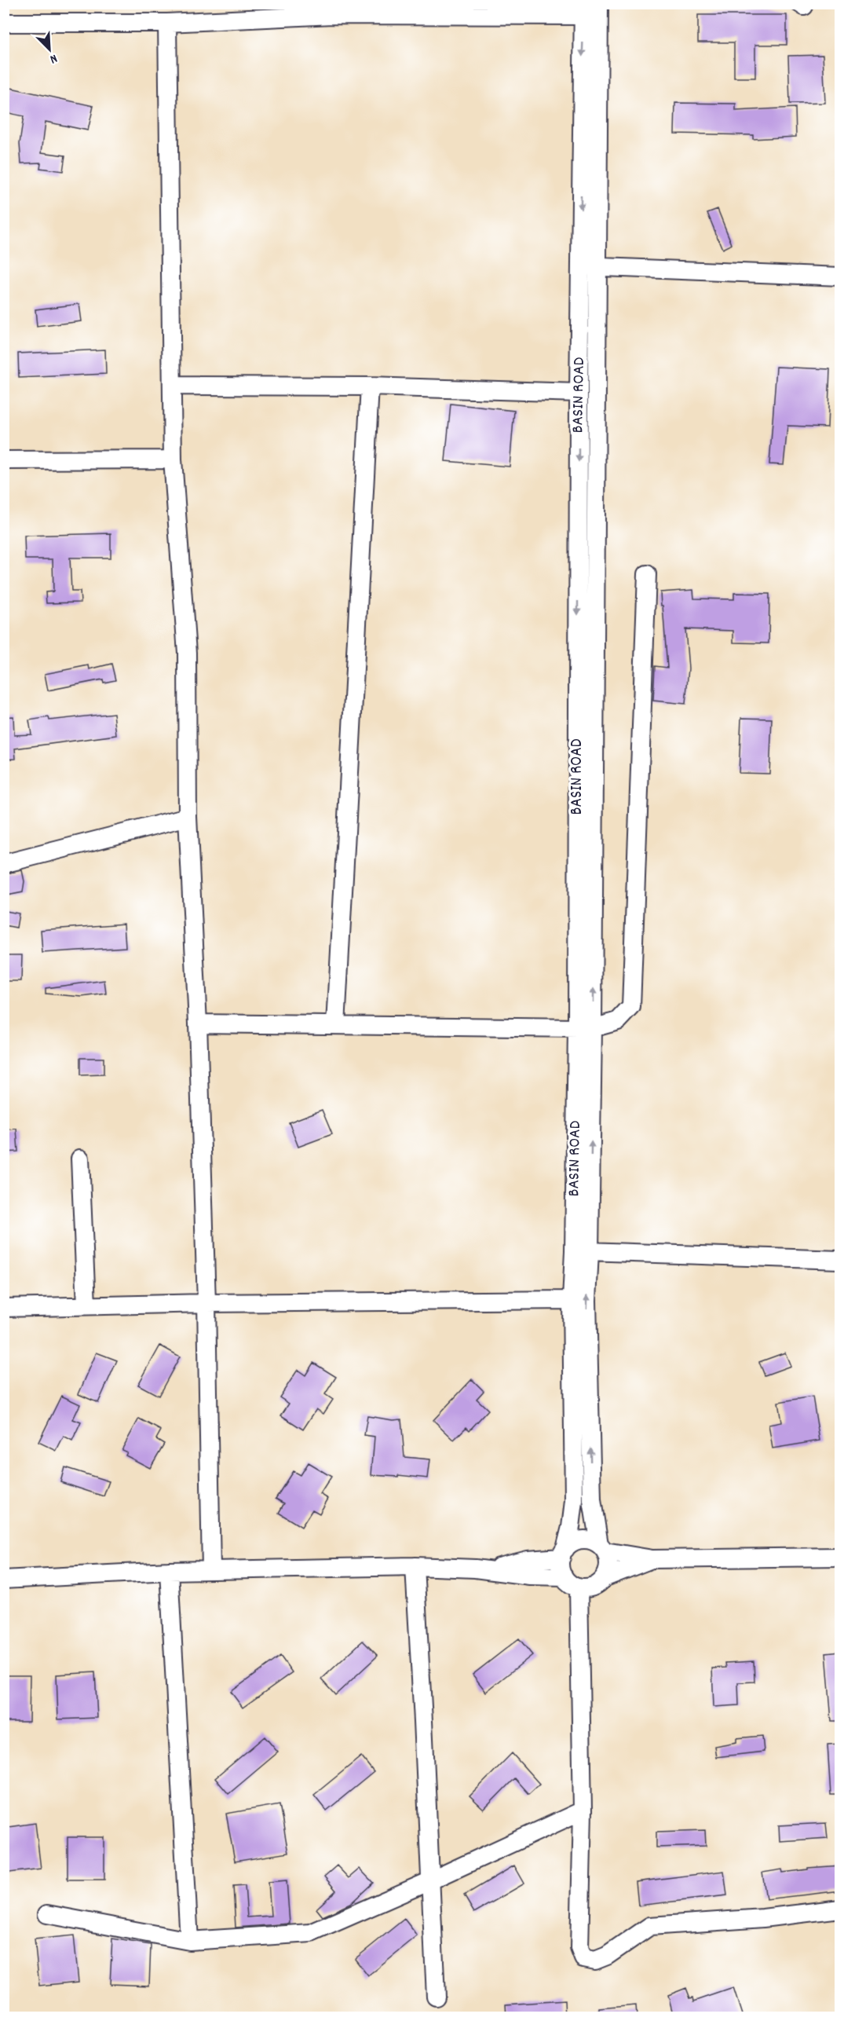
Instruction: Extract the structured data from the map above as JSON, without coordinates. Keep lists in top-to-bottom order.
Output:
{
  "streets": {
    "street": ["BASIN ROAD"]
  },
  "north": "bottom right"
}
